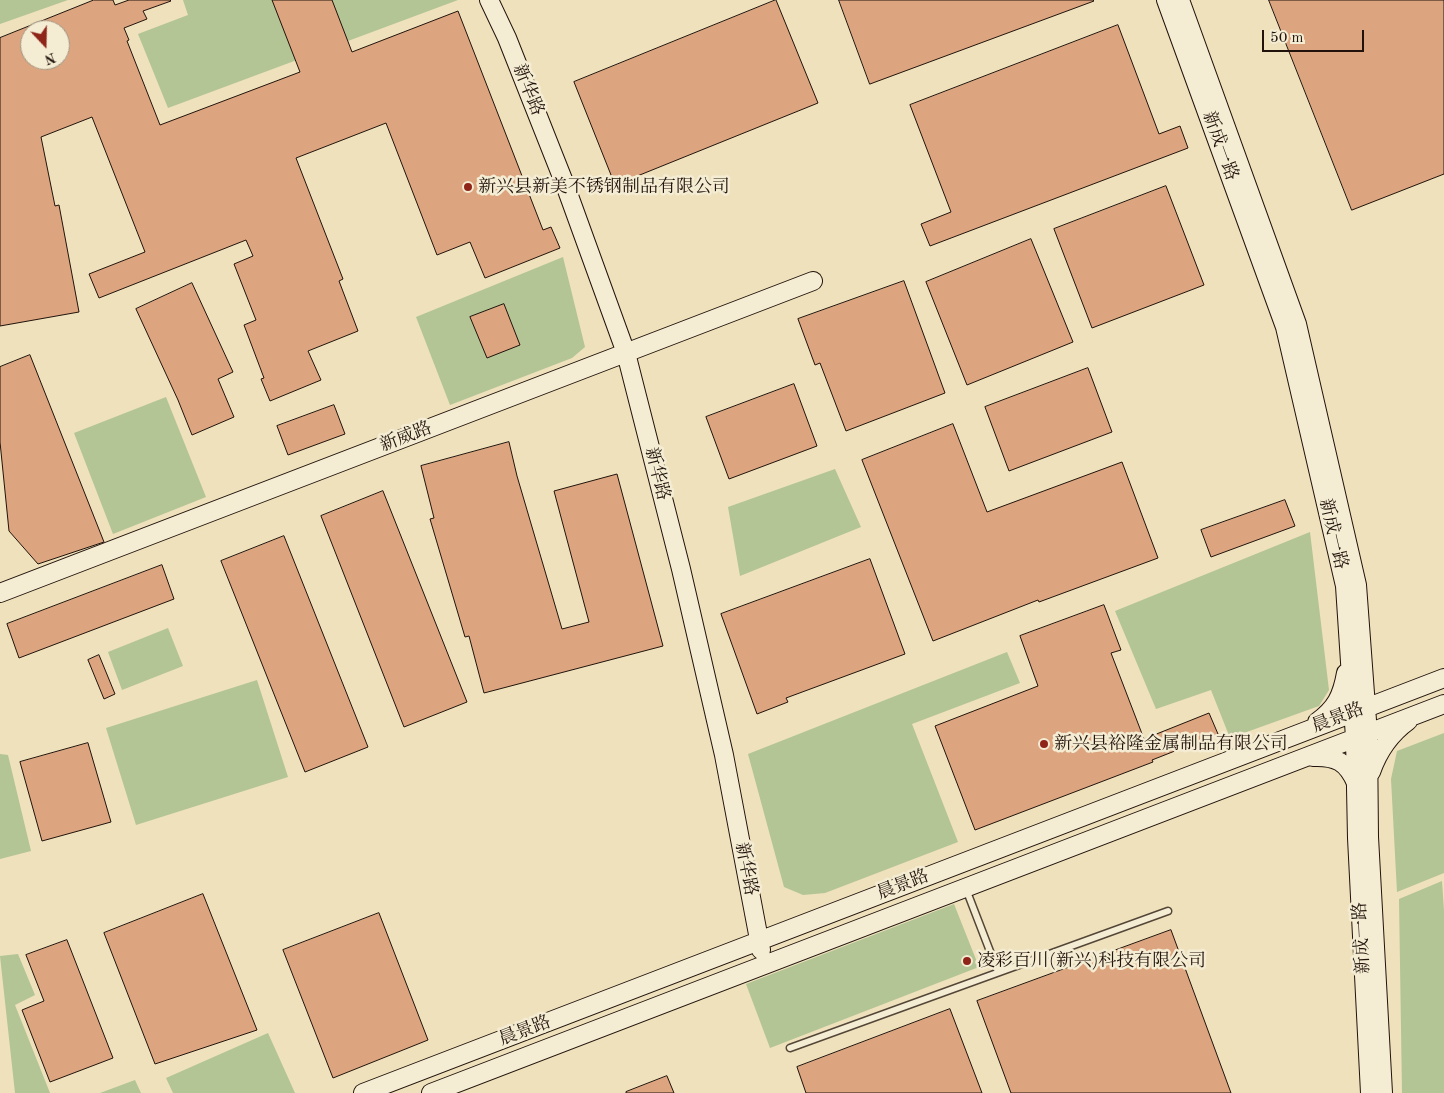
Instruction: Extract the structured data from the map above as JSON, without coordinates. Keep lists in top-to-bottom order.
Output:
{
  "streets": {
    "street": [
      "新华路",
      "新成一路",
      "新威路",
      "晨景路"
    ]
  },
  "crossings": [
    ["新华路", "新威路"],
    ["新华路", "晨景路"],
    ["新成一路", "晨景路"]
  ],
  "places": ["新兴县新美不锈钢制品有限公司", "新兴县裕隆金属制品有限公司", "凌彩百川(新兴)科技有限公司"],
  "scale_bar": "50 m",
  "north": "bottom"
}
